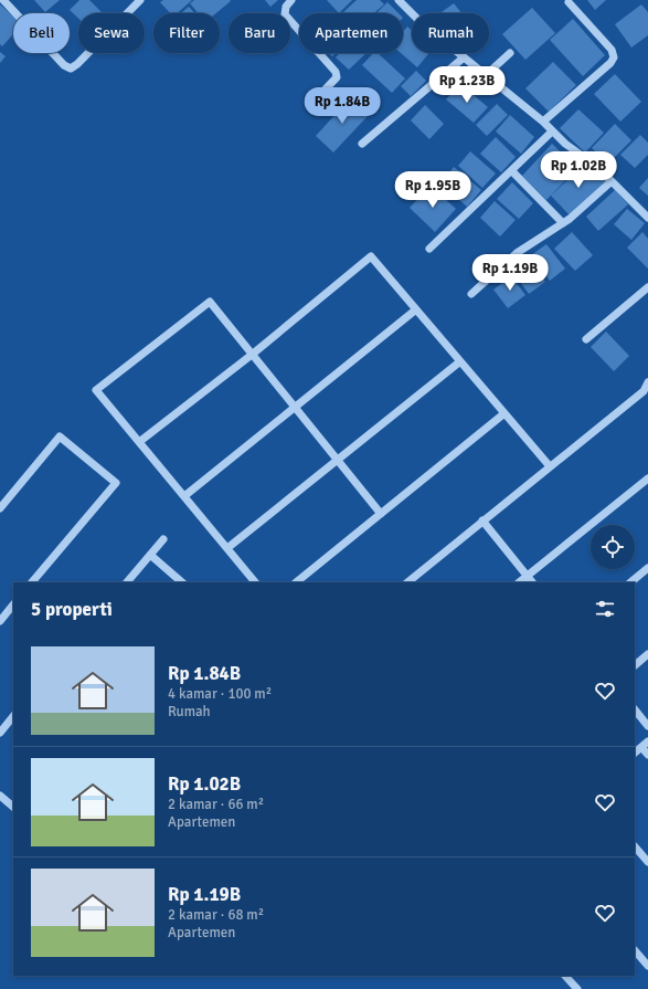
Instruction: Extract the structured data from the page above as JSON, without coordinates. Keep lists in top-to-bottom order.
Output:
{
  "page": {
    "chip": [
      "Beli",
      "Sewa",
      "Filter",
      "Baru",
      "Apartemen",
      "Rumah"
    ],
    "price": [
      "Rp 1.23B",
      "Rp 1.84B",
      "Rp 1.02B",
      "Rp 1.95B",
      "Rp 1.19B"
    ],
    "heading": "5 properti",
    "list": [
      {
        "name": "Rp 1.84B",
        "note": "4 kamar · 100 m² · Rumah"
      },
      {
        "name": "Rp 1.02B",
        "note": "2 kamar · 66 m² · Apartemen"
      },
      {
        "name": "Rp 1.19B",
        "note": "2 kamar · 68 m² · Apartemen"
      }
    ]
  }
}
